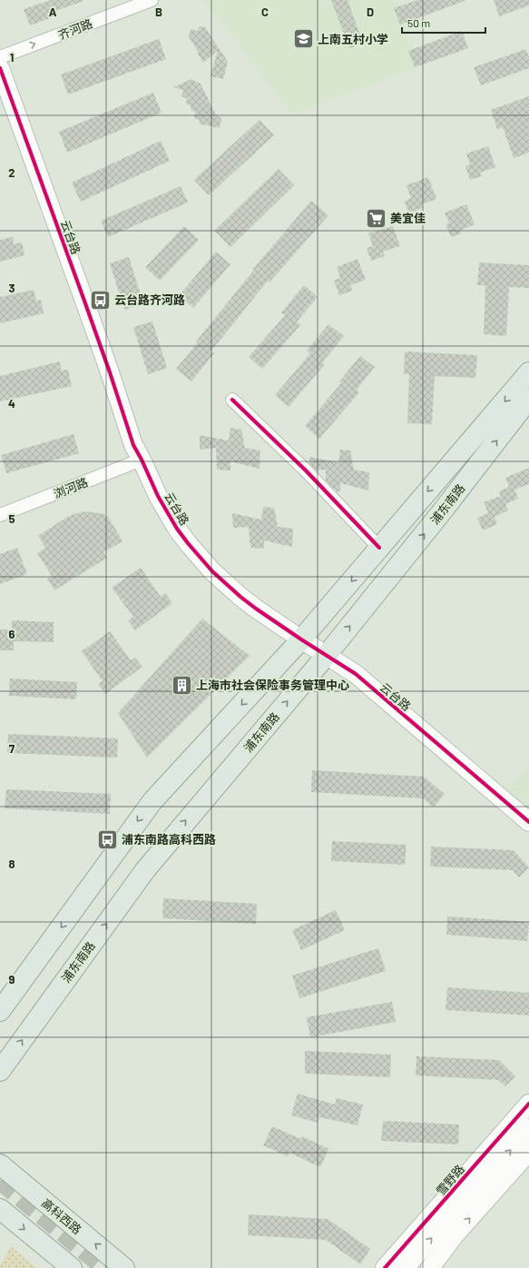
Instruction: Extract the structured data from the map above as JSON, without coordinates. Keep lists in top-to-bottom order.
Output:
{
  "streets": {
    "main road": ["浦东南路", "高科西路"],
    "street": [
      "齐河路",
      "云台路",
      "浏河路",
      "雪野路"
    ]
  },
  "crossings": [
    ["云台路", "浏河路"],
    ["云台路", "浦东南路"]
  ],
  "one_way": ["齐河路"],
  "places": {
    "school or university": ["上南五村小学"],
    "supermarket": ["美宜佳"],
    "bus stop": ["云台路齐河路", "浦东南路高科西路"],
    "building": ["上海市社会保险事务管理中心"]
  },
  "scale_bar": "50 m",
  "grid": {
    "columns": [
      "A",
      "B",
      "C",
      "D"
    ],
    "rows": [
      "1",
      "2",
      "3",
      "4",
      "5",
      "6",
      "7",
      "8",
      "9"
    ]
  }
}
